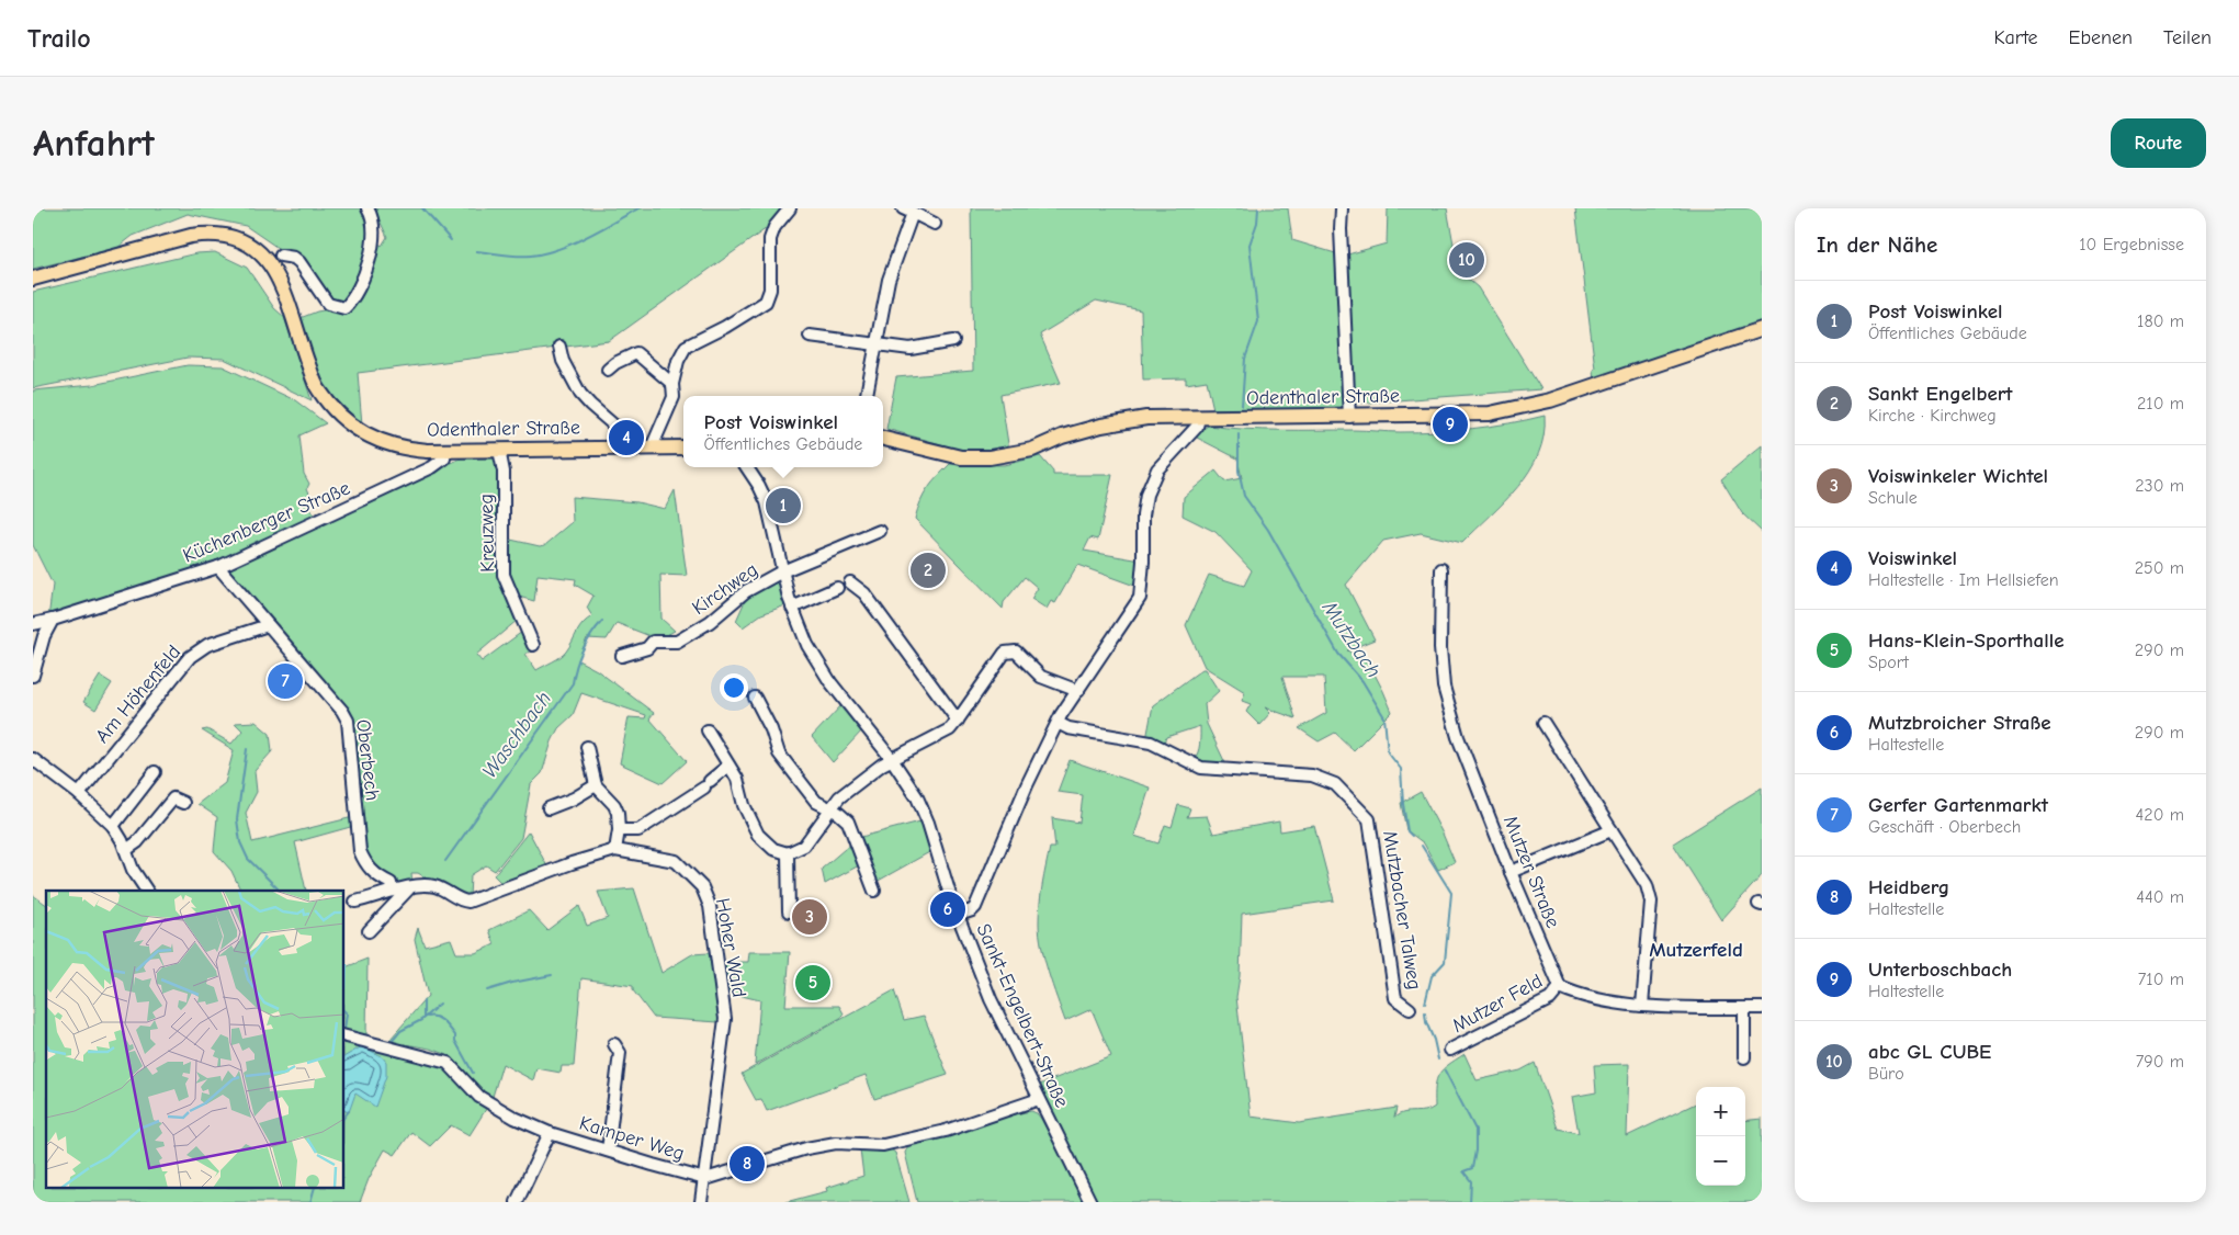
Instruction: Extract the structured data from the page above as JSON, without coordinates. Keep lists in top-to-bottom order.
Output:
{
  "streets": {
    "main road": ["Odenthaler Straße"],
    "street": [
      "Küchenberger Straße",
      "Kreuzweg",
      "Kirchweg",
      "Am Höhenfeld",
      "Oberbech",
      "Mutzer Straße",
      "Mutzbacher Talweg",
      "Hoher Wald",
      "Mutzer Feld",
      "Sankt-Engelbert-Straße",
      "Kamper Weg"
    ]
  },
  "crossings": [
    ["Odenthaler Straße", "Küchenberger Straße"],
    ["Odenthaler Straße", "Kreuzweg"],
    ["Küchenberger Straße", "Oberbech"],
    ["Kirchweg", "Sankt-Engelbert-Straße"],
    ["Am Höhenfeld", "Oberbech"],
    ["Mutzer Straße", "Mutzer Feld"],
    ["Hoher Wald", "Kamper Weg"]
  ],
  "districts": ["Mutzerfeld"],
  "water": ["Mutzbach", "Waschbach"],
  "page": {
    "header": "Trailo",
    "nav": ["Karte", "Ebenen", "Teilen"],
    "buttons": "Route",
    "title": "Anfahrt",
    "heading": ["In der Nähe", "10 Ergebnisse"],
    "pins": [
      "10",
      "9",
      "4",
      "1",
      "2",
      "7",
      "6",
      "3",
      "5",
      "8"
    ],
    "list": [
      {
        "mark": "1",
        "name": "Post Voiswinkel",
        "note": "Öffentliches Gebäude",
        "value": "180 m"
      },
      {
        "mark": "2",
        "name": "Sankt Engelbert",
        "note": "Kirche · Kirchweg",
        "value": "210 m"
      },
      {
        "mark": "3",
        "name": "Voiswinkeler Wichtel",
        "note": "Schule",
        "value": "230 m"
      },
      {
        "mark": "4",
        "name": "Voiswinkel",
        "note": "Haltestelle · Im Hellsiefen",
        "value": "250 m"
      },
      {
        "mark": "5",
        "name": "Hans-Klein-Sporthalle",
        "note": "Sport",
        "value": "290 m"
      },
      {
        "mark": "6",
        "name": "Mutzbroicher Straße",
        "note": "Haltestelle",
        "value": "290 m"
      },
      {
        "mark": "7",
        "name": "Gerfer Gartenmarkt",
        "note": "Geschäft · Oberbech",
        "value": "420 m"
      },
      {
        "mark": "8",
        "name": "Heidberg",
        "note": "Haltestelle",
        "value": "440 m"
      },
      {
        "mark": "9",
        "name": "Unterboschbach",
        "note": "Haltestelle",
        "value": "710 m"
      },
      {
        "mark": "10",
        "name": "abc GL CUBE",
        "note": "Büro",
        "value": "790 m"
      }
    ],
    "popup": ["Post Voiswinkel", "Öffentliches Gebäude"],
    "map_buttons": ["+", "−"]
  }
}
